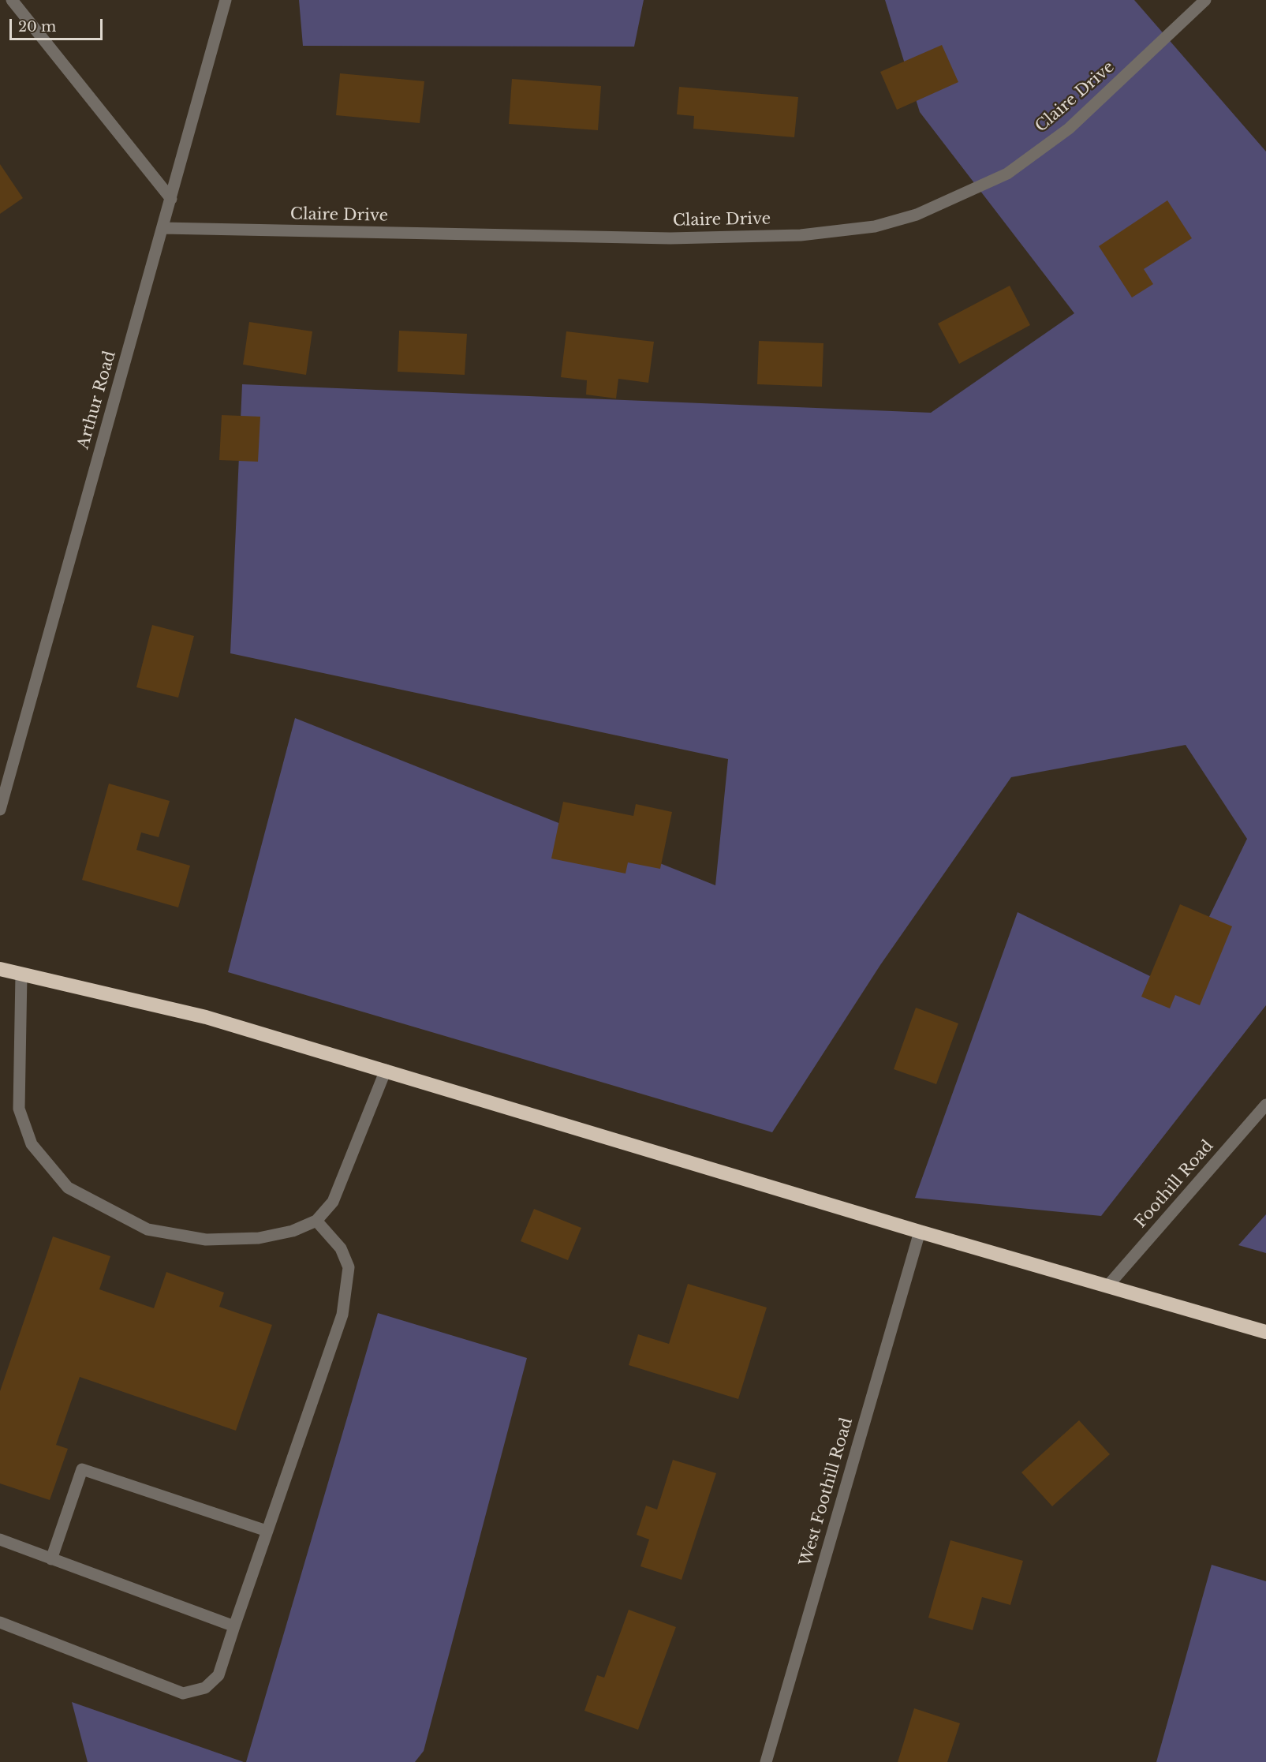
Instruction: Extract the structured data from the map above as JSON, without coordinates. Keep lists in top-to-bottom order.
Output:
{
  "streets": {
    "street": [
      "Claire Drive",
      "Arthur Road",
      "Foothill Road",
      "West Foothill Road"
    ]
  },
  "crossings": [
    ["Claire Drive", "Arthur Road"]
  ],
  "scale_bar": "20 m"
}
